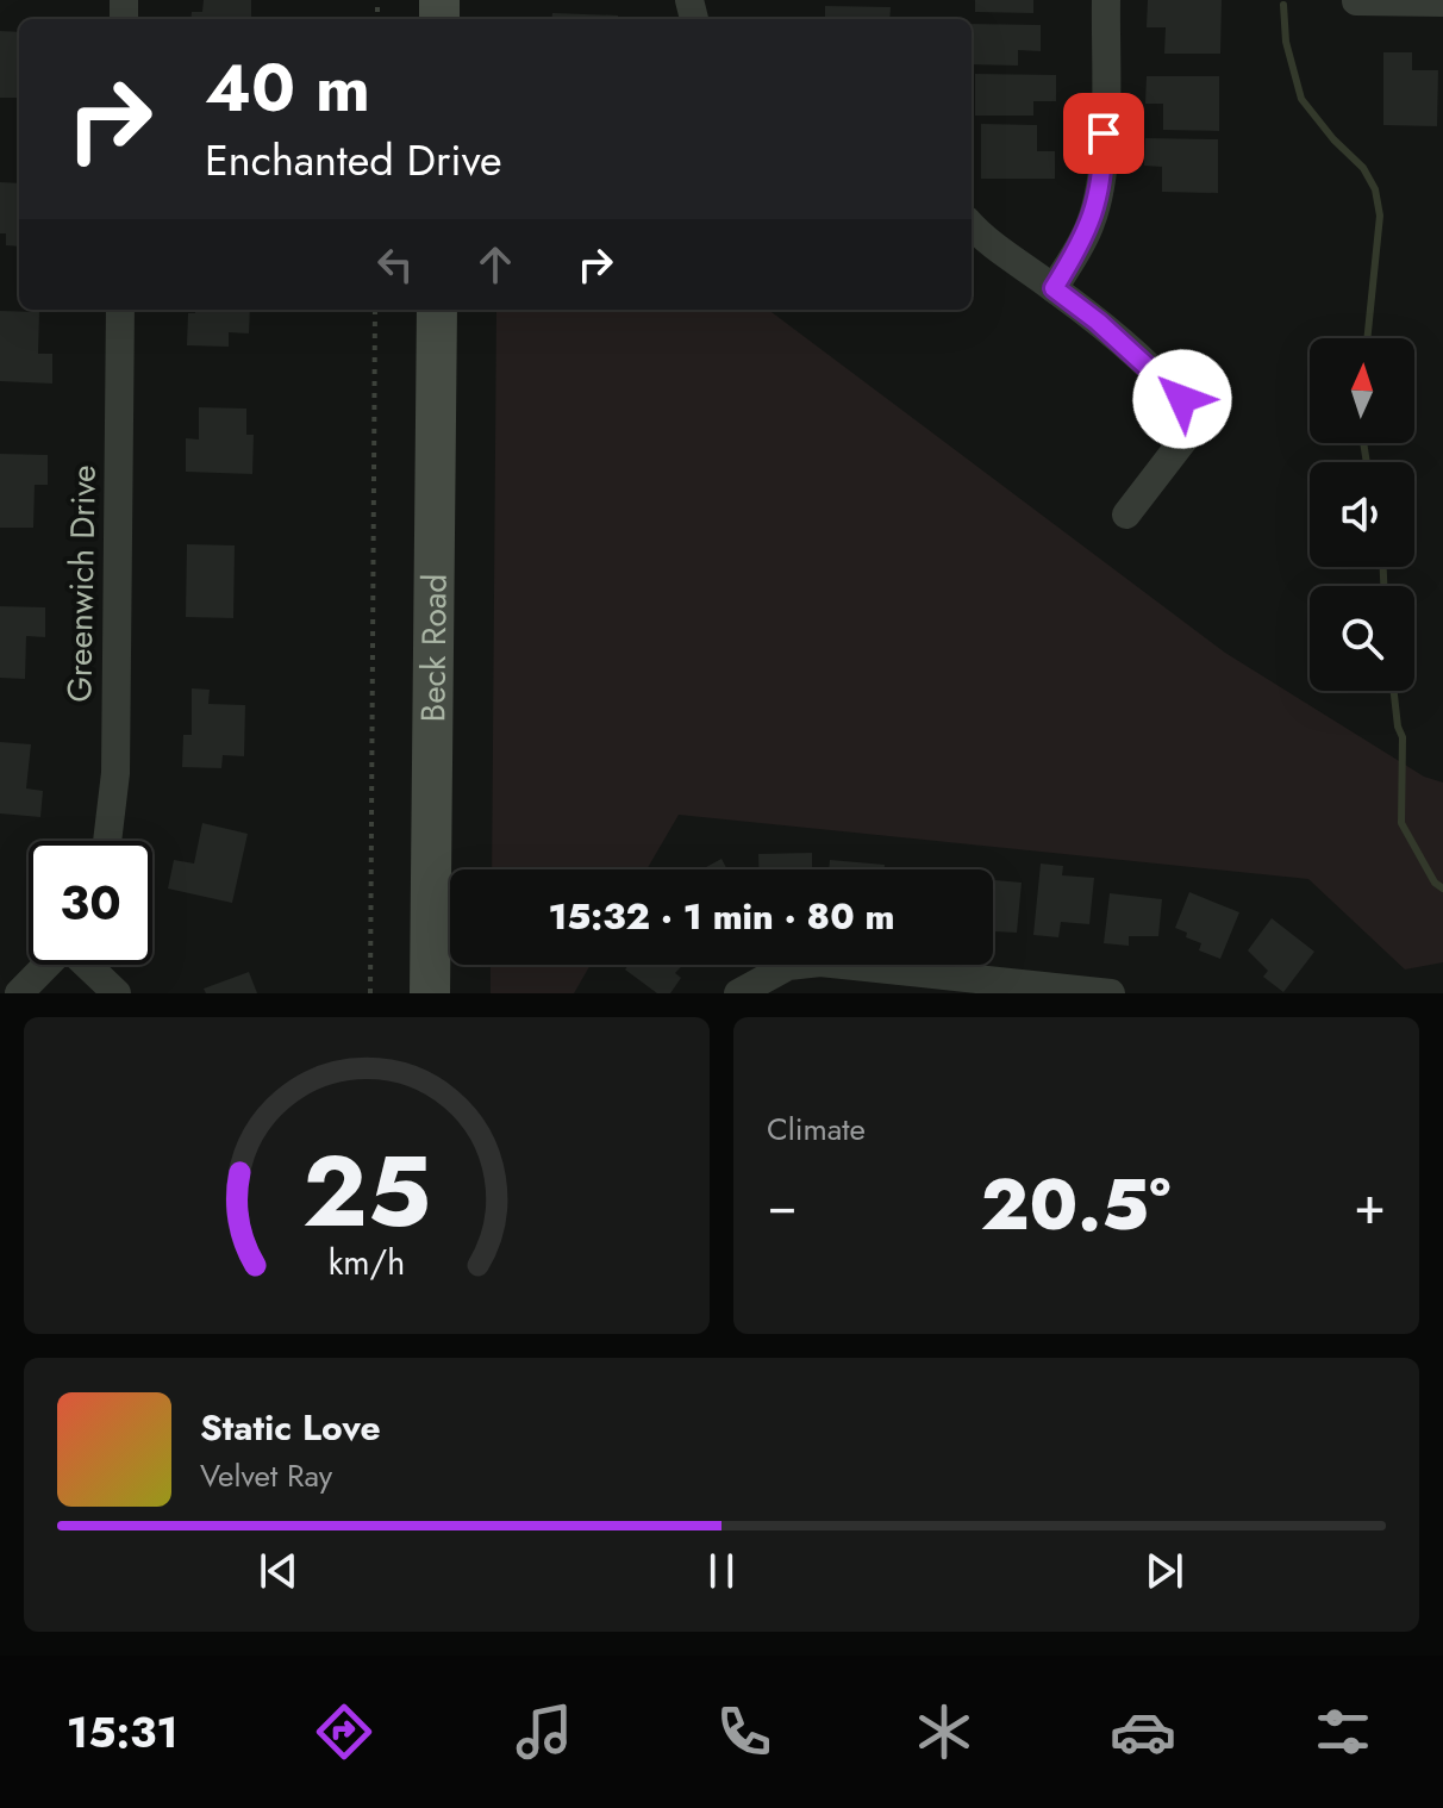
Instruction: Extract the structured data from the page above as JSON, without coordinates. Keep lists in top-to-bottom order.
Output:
{
  "streets": {
    "main road": ["Beck Road"],
    "street": ["Greenwich Drive"]
  },
  "north": "top",
  "page": {
    "turn": ["40 m", "Enchanted Drive"],
    "limit": "30",
    "trip": "15:32 · 1 min · 80 m",
    "tile": "Climate",
    "heat": ["−", "20.5°", "+"],
    "song": ["Static Love", "Velvet Ray"],
    "tabs": "15:31",
    "gauge": ["25", "km/h"]
  }
}
